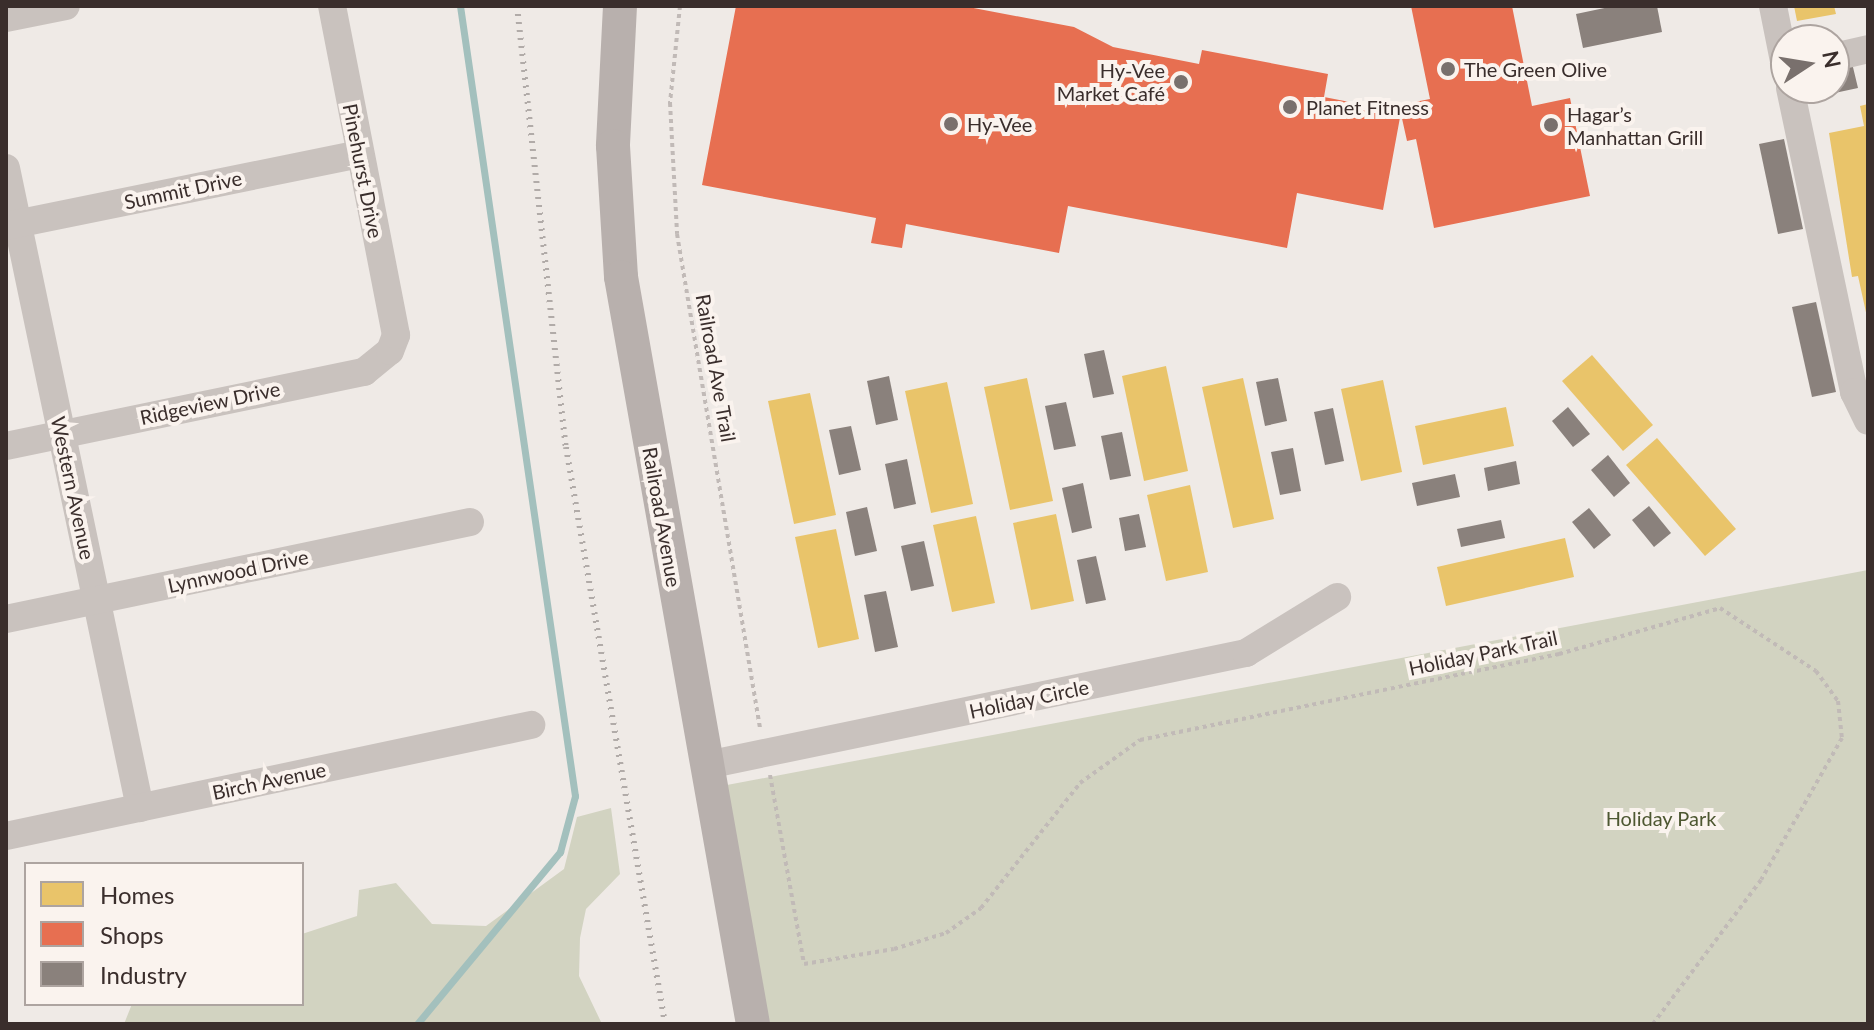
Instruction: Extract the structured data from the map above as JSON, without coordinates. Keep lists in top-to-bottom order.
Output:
{
  "streets": {
    "main road": ["Railroad Avenue"],
    "street": [
      "Pinehurst Drive",
      "Summit Drive",
      "Ridgeview Drive",
      "Western Avenue",
      "Lynnwood Drive",
      "Holiday Circle",
      "Birch Avenue"
    ],
    "path": ["Railroad Ave Trail", "Holiday Park Trail"]
  },
  "crossings": [
    ["Pinehurst Drive", "Summit Drive"],
    ["Pinehurst Drive", "Ridgeview Drive"],
    ["Summit Drive", "Western Avenue"],
    ["Ridgeview Drive", "Western Avenue"],
    ["Western Avenue", "Lynnwood Drive"],
    ["Western Avenue", "Birch Avenue"],
    ["Railroad Avenue", "Holiday Circle"]
  ],
  "parks": ["Holiday Park"],
  "places": [
    "The Green Olive",
    "Hy-Vee Market Café",
    "Planet Fitness",
    "Hy-Vee",
    "Hagar’s Manhattan Grill"
  ],
  "legend": ["Homes", "Shops", "Industry"],
  "north": "right"
}
